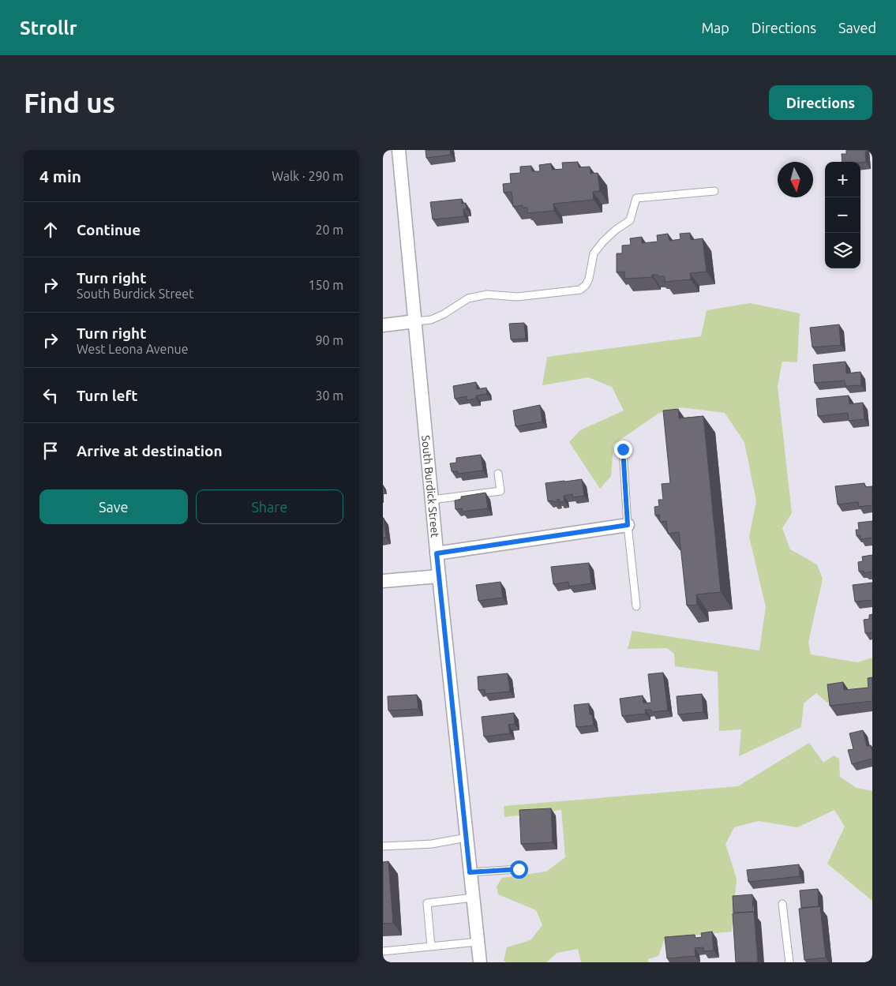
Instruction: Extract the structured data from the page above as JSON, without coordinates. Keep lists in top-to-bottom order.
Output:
{
  "streets": {
    "street": ["South Burdick Street"]
  },
  "north": "bottom",
  "page": {
    "header": "Strollr",
    "nav": ["Map", "Directions", "Saved"],
    "buttons": [
      "Directions",
      ["Save", "Share"]
    ],
    "title": "Find us",
    "heading": ["4 min", "Walk · 290 m"],
    "map_buttons": ["+", "−"],
    "list": [
      ["Continue", "20 m"],
      ["Turn right", "South Burdick Street", "150 m"],
      ["Turn right", "West Leona Avenue", "90 m"],
      ["Turn left", "30 m"],
      "Arrive at destination"
    ]
  }
}
